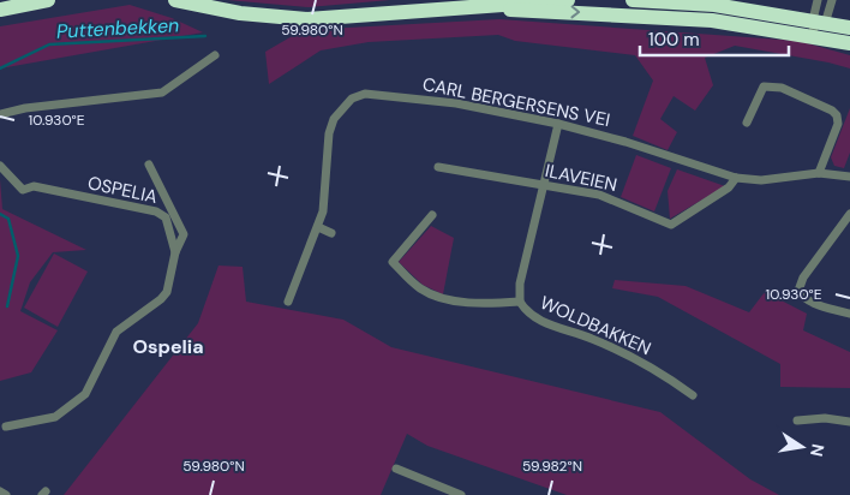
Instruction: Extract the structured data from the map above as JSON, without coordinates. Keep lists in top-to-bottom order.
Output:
{
  "streets": {
    "street": [
      "CARL BERGERSENS VEI",
      "ILAVEIEN",
      "OSPELIA",
      "WOLDBAKKEN"
    ]
  },
  "crossings": [
    ["CARL BERGERSENS VEI", "ILAVEIEN"],
    ["CARL BERGERSENS VEI", "WOLDBAKKEN"],
    ["ILAVEIEN", "WOLDBAKKEN"]
  ],
  "districts": ["Ospelia"],
  "water": ["Puttenbekken"],
  "scale_bar": "100 m",
  "north": "right",
  "coordinates": ["59.980°N", "10.930°E", "59.982°N"]
}
